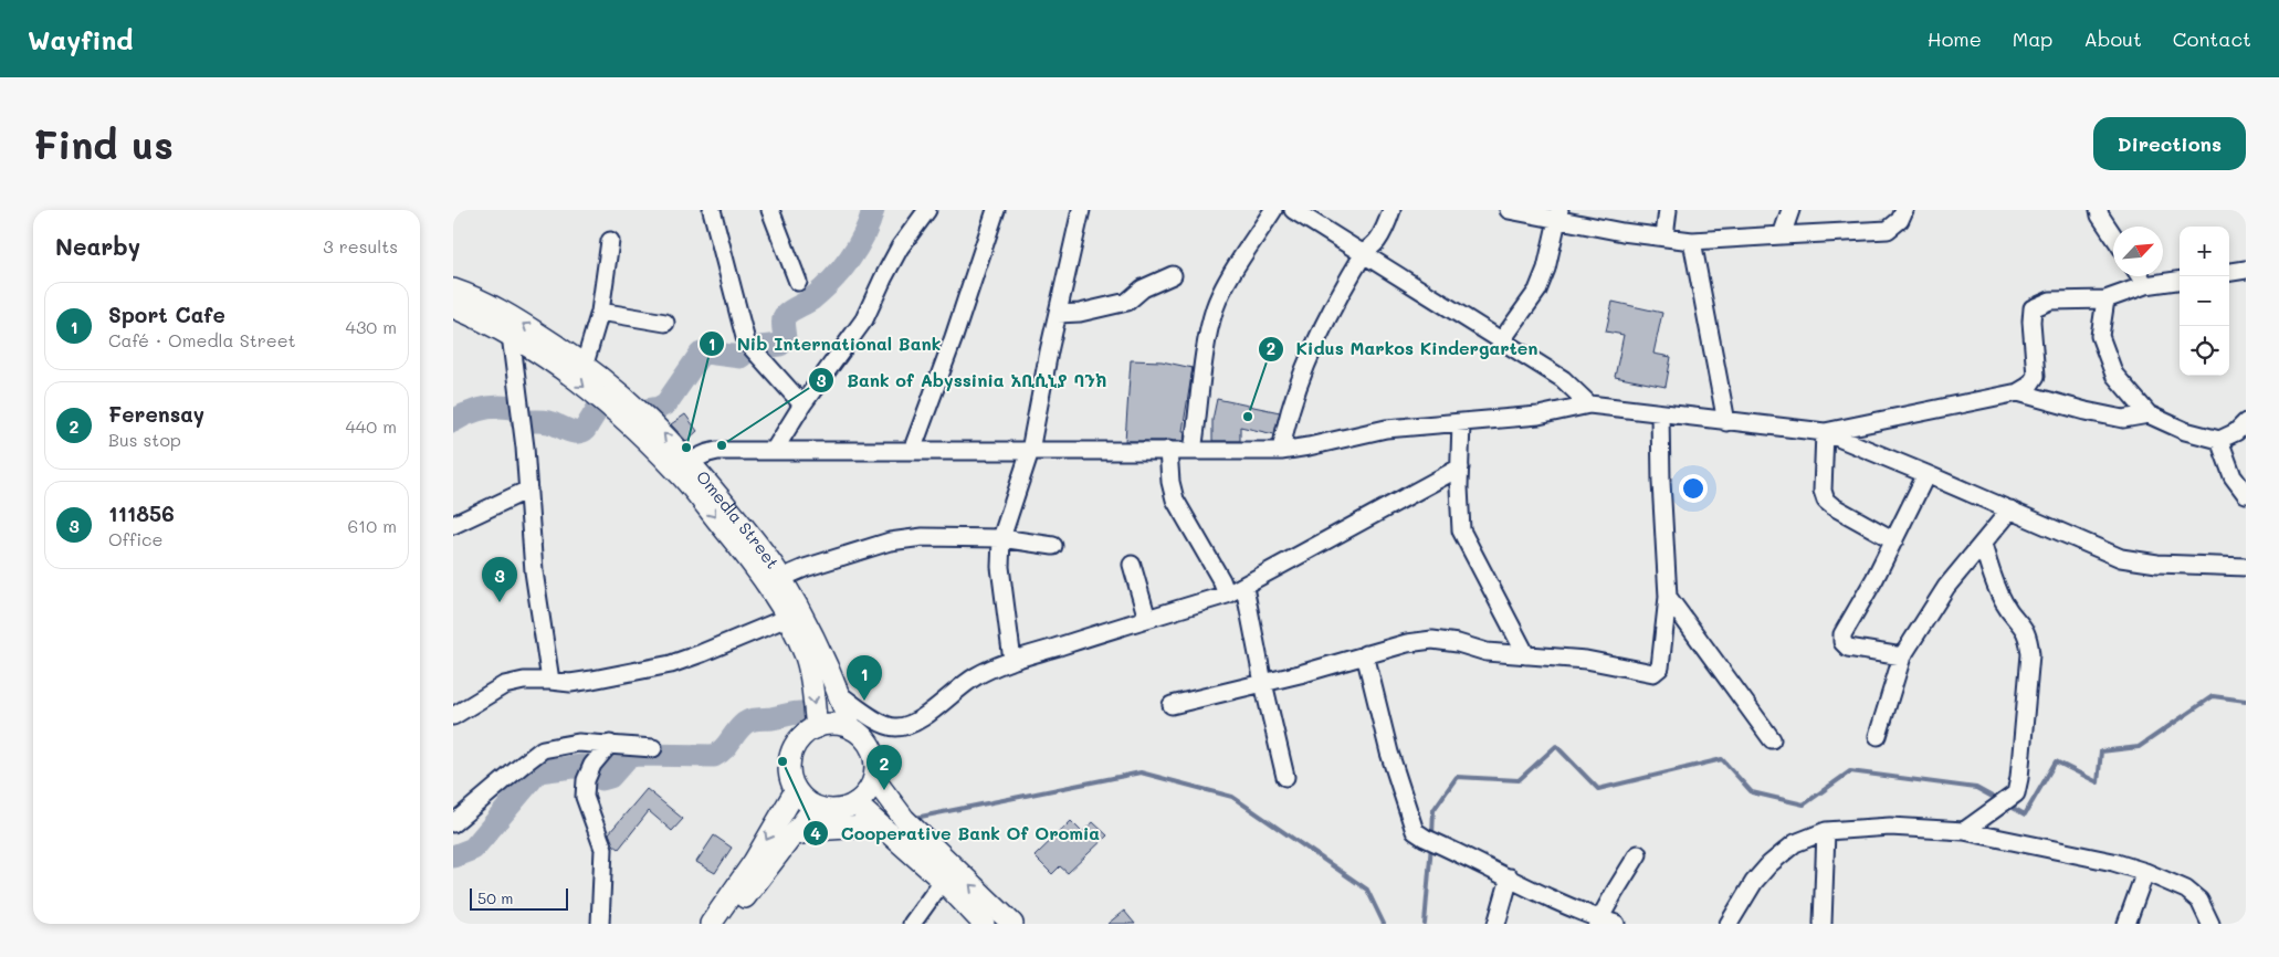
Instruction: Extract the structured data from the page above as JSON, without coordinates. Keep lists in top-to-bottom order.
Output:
{
  "streets": {
    "main road": ["Omedla Street"]
  },
  "places": [
    "Kidus Markos Kindergarten",
    "Bank of Abyssinia አቢሲኒያ ባንክ",
    "Nib International Bank",
    "Cooperative Bank Of Oromia"
  ],
  "scale_bar": "50 m",
  "north": "top right",
  "page": {
    "header": "Wayfind",
    "nav": [
      "Home",
      "Map",
      "About",
      "Contact"
    ],
    "buttons": "Directions",
    "title": "Find us",
    "heading": ["Nearby", "3 results"],
    "map_buttons": ["+", "−"],
    "list": [
      {
        "mark": "1",
        "name": "Sport Cafe",
        "note": "Café · Omedla Street",
        "value": "430 m"
      },
      {
        "mark": "2",
        "name": "Ferensay",
        "note": "Bus stop",
        "value": "440 m"
      },
      {
        "mark": "3",
        "name": "111856",
        "note": "Office",
        "value": "610 m"
      }
    ],
    "pins": ["3", "1", "2"],
    "scale": "50 m"
  }
}
